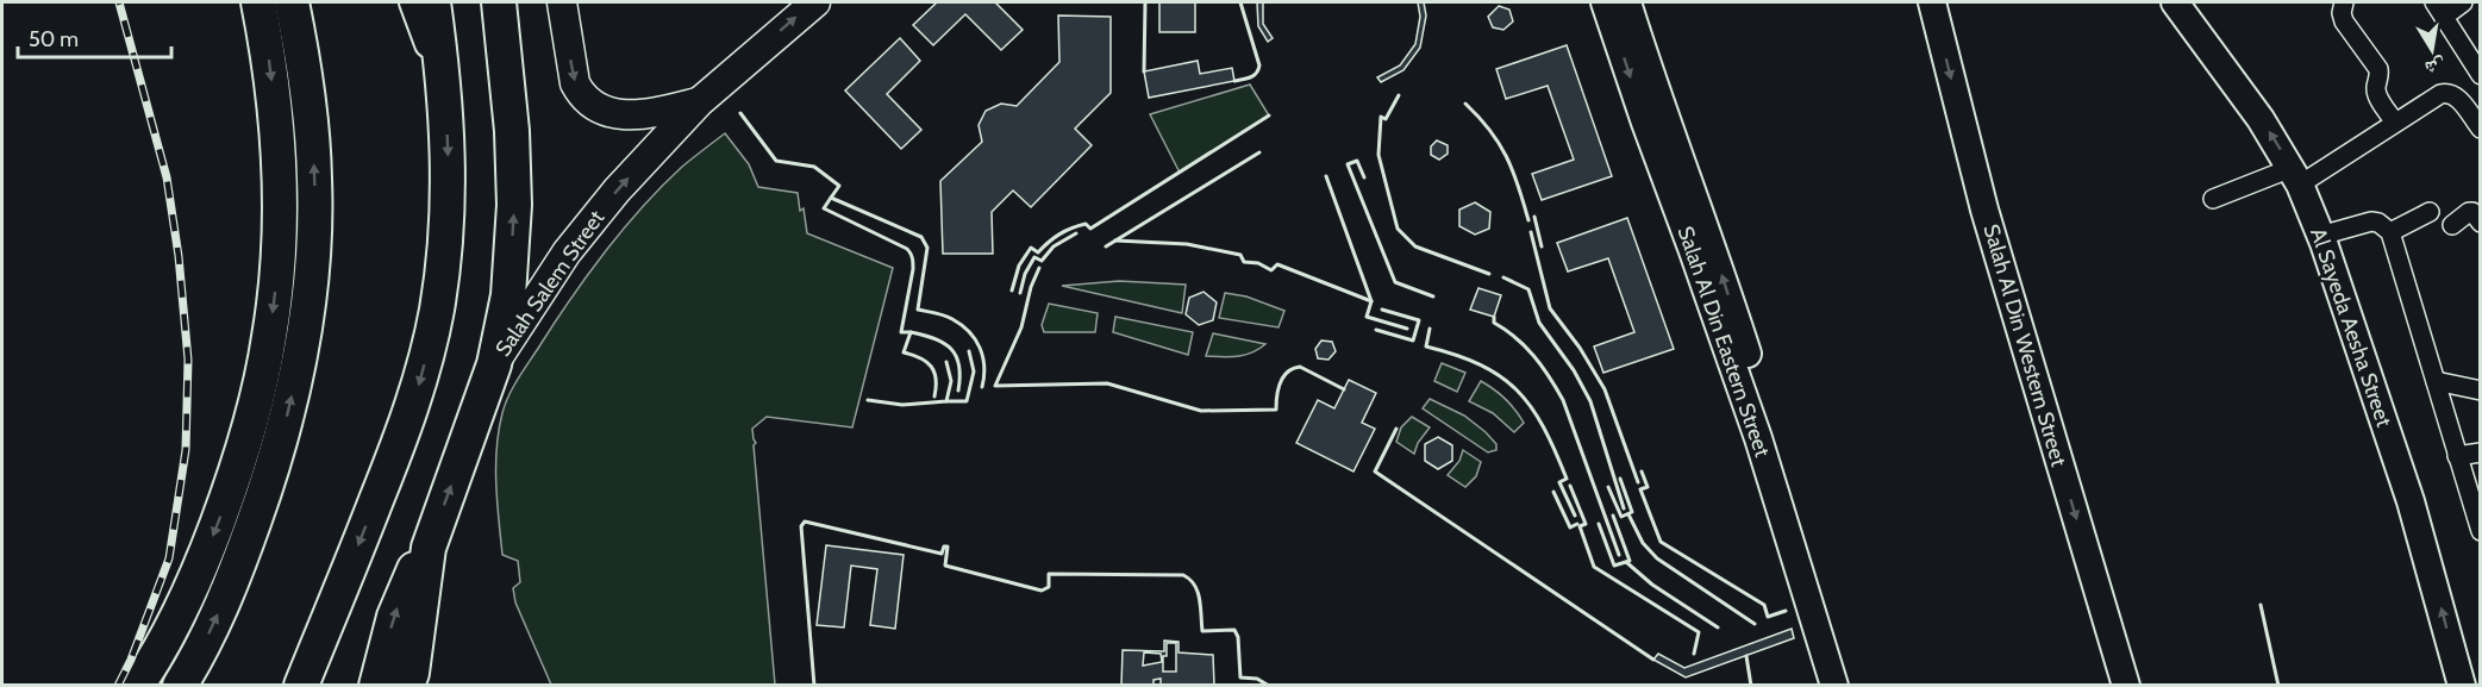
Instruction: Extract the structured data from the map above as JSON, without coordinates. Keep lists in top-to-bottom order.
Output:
{
  "streets": {
    "highway": ["Salah Salem Street"],
    "main road": ["Al Sayeda Aesha Street", "Salah Al Din Eastern Street", "Salah Al Din Western Street"]
  },
  "one_way": ["Salah Salem Street", "Al Sayeda Aesha Street", "Salah Al Din Western Street"],
  "scale_bar": "50 m",
  "north": "bottom"
}
